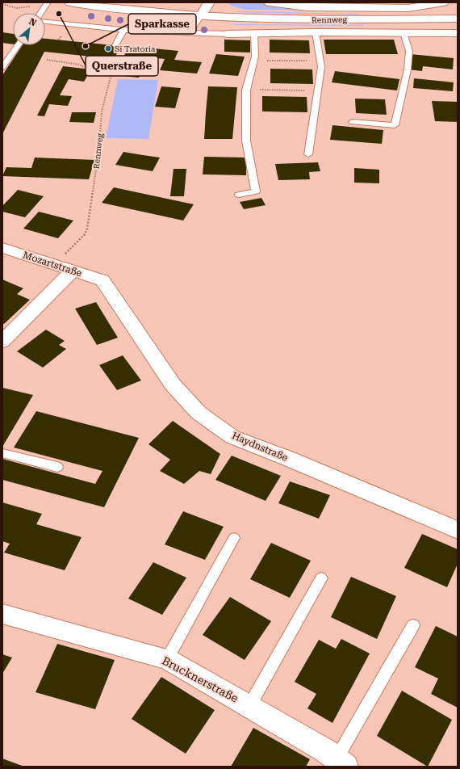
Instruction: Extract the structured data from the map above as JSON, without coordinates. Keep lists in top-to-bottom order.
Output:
{
  "streets": {
    "street": [
      "Rennweg",
      "Mozartstraße",
      "Haydnstraße",
      "Brucknerstraße"
    ]
  },
  "crossings": [
    ["Rennweg", "Mozartstraße"],
    ["Mozartstraße", "Haydnstraße"]
  ],
  "places": ["Querstraße", "Sparkasse", "Si Tratoria"],
  "north": "top right"
}
